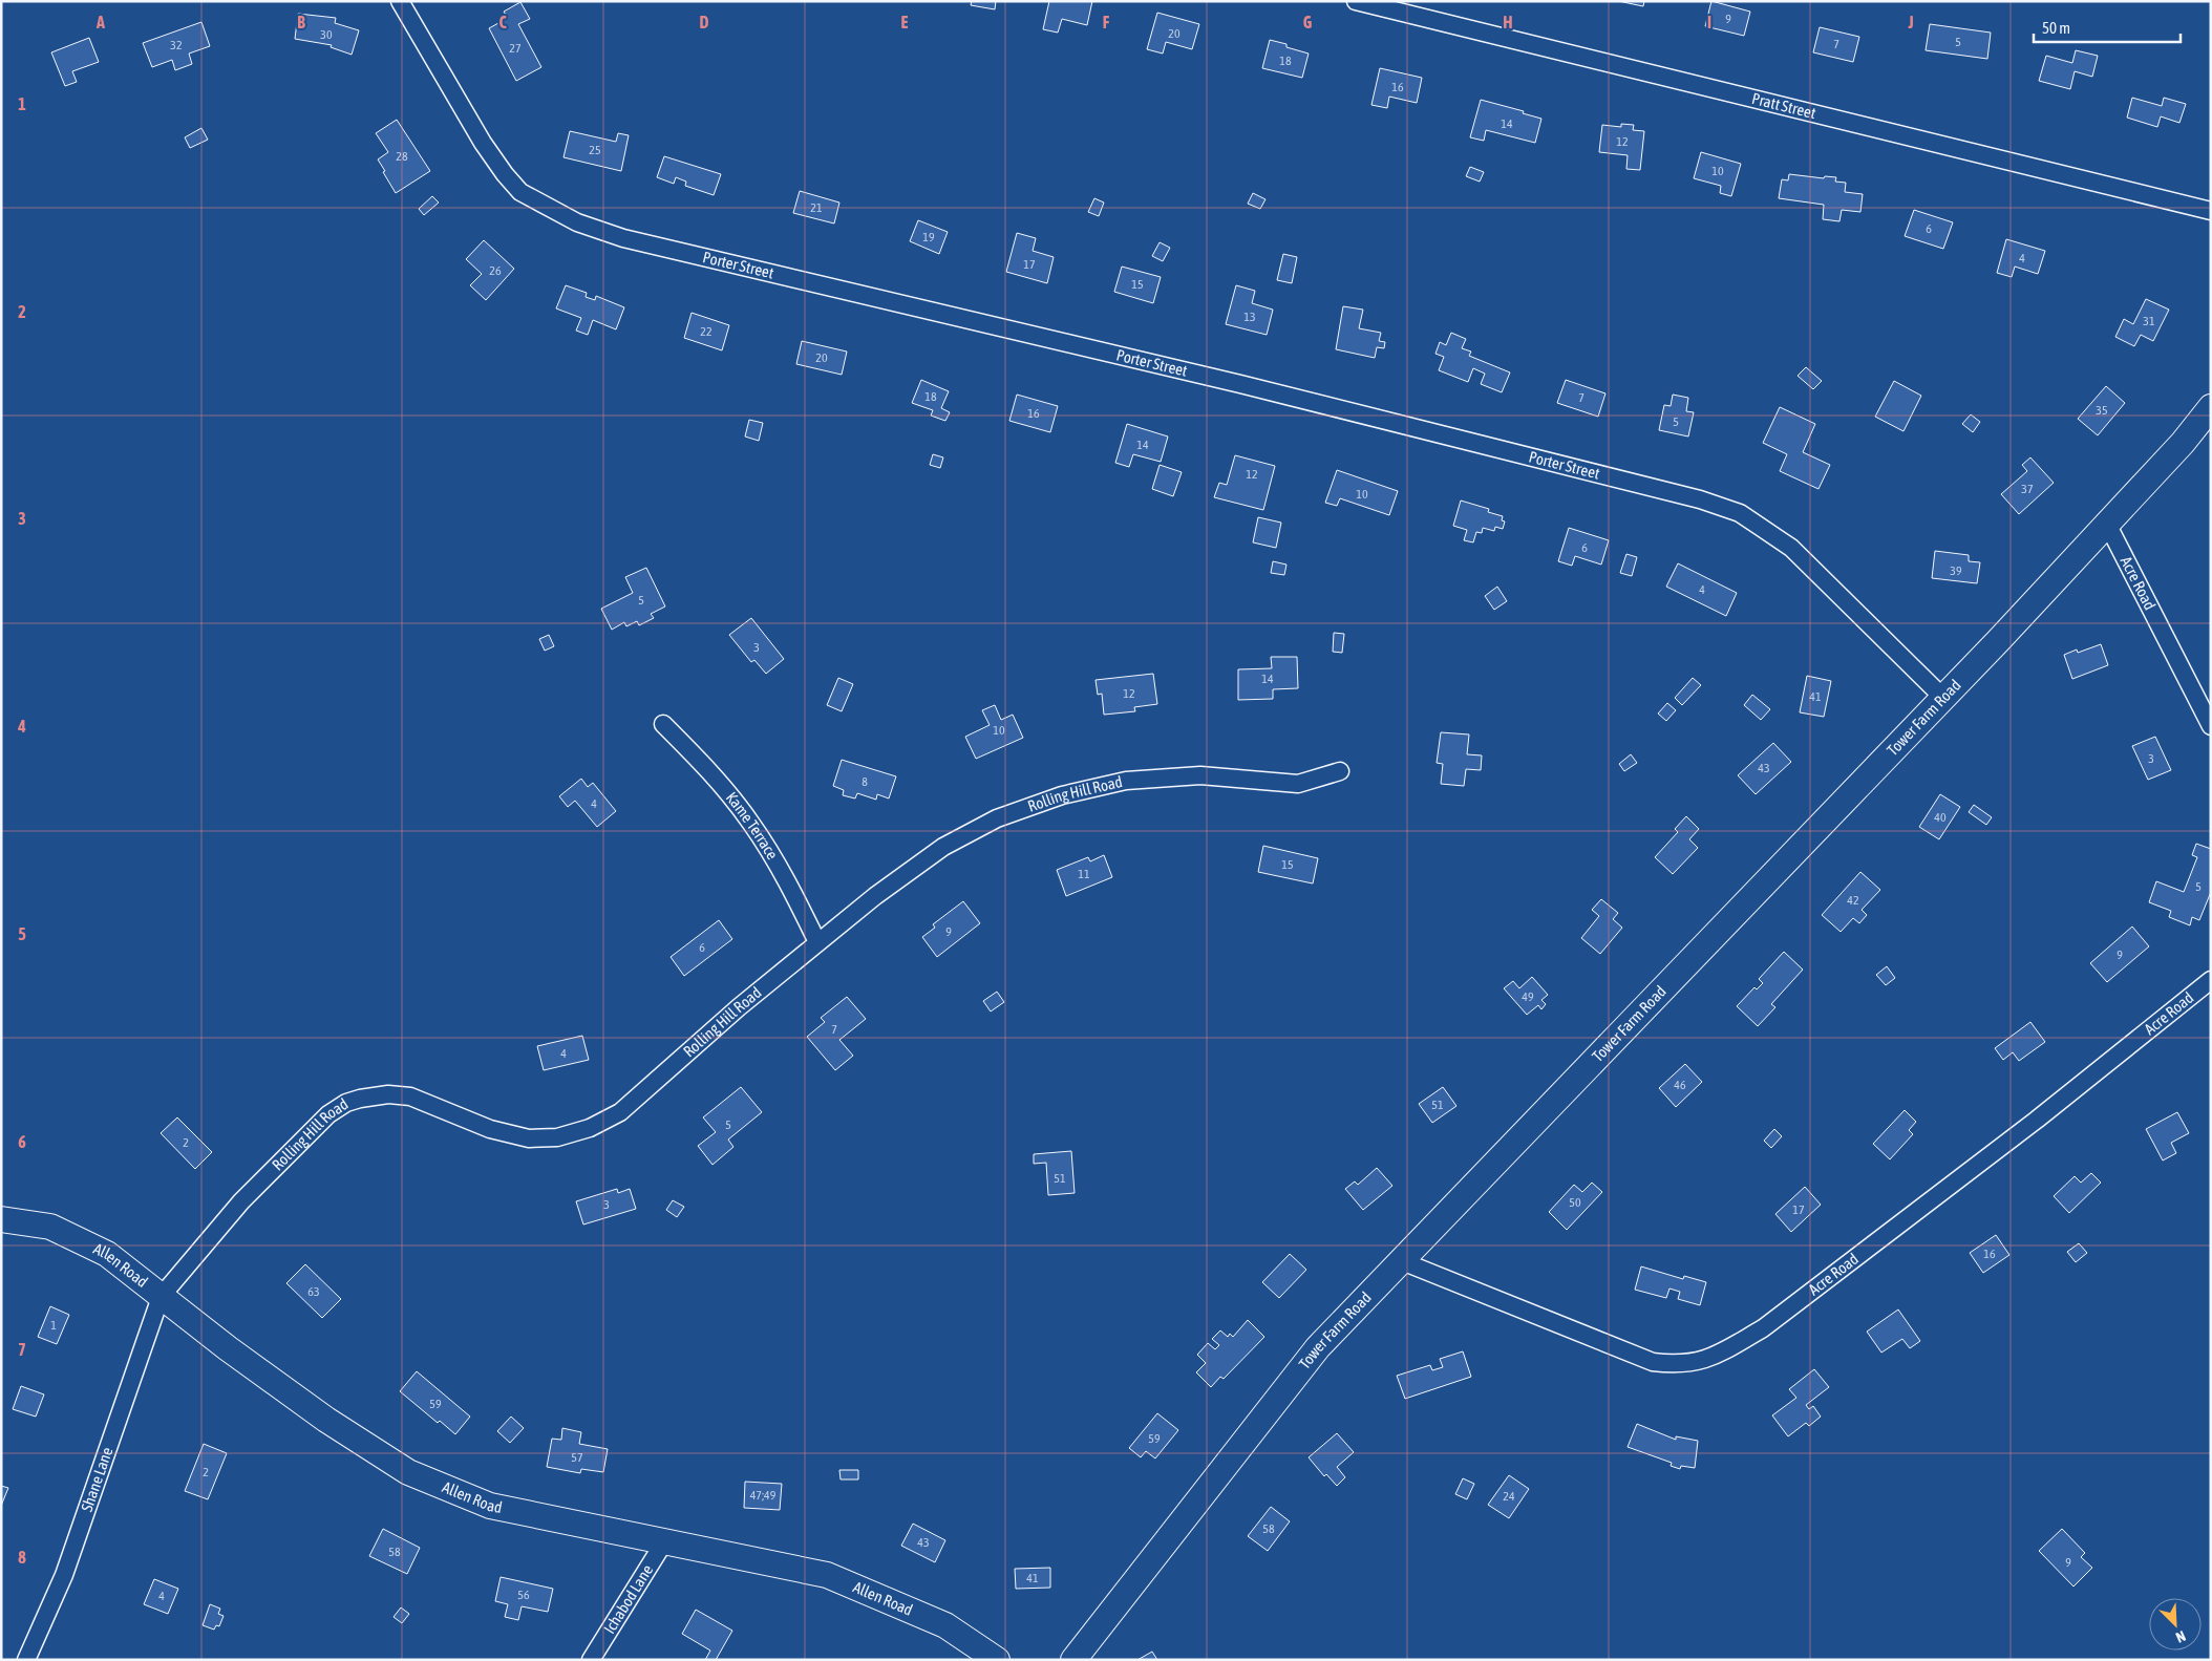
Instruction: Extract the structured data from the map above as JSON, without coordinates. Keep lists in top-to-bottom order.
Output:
{
  "streets": {
    "street": [
      "Pratt Street",
      "Porter Street",
      "Acre Road",
      "Tower Farm Road",
      "Rolling Hill Road",
      "Kame Terrace",
      "Allen Road",
      "Shane Lane",
      "Ichabod Lane"
    ]
  },
  "crossings": [
    ["Porter Street", "Tower Farm Road"],
    ["Acre Road", "Tower Farm Road"],
    ["Rolling Hill Road", "Kame Terrace"],
    ["Rolling Hill Road", "Allen Road"],
    ["Rolling Hill Road", "Shane Lane"],
    ["Allen Road", "Shane Lane"],
    ["Allen Road", "Ichabod Lane"]
  ],
  "house_numbers": [
    "9",
    "20",
    "30",
    "5",
    "7",
    "32",
    "27",
    "18",
    "16",
    "14",
    "12",
    "25",
    "28",
    "10",
    "21",
    "6",
    "19",
    "4",
    "17",
    "26",
    "15",
    "13",
    "31",
    "22",
    "20",
    "18",
    "7",
    "35",
    "16",
    "5",
    "14",
    "12",
    "37",
    "10",
    "6",
    "39",
    "4",
    "5",
    "3",
    "14",
    "12",
    "41",
    "10",
    "3",
    "43",
    "8",
    "4",
    "40",
    "15",
    "11",
    "5",
    "42",
    "9",
    "6",
    "9",
    "49",
    "7",
    "4",
    "46",
    "51",
    "5",
    "2",
    "51",
    "50",
    "3",
    "17",
    "16",
    "63",
    "1",
    "59",
    "59",
    "57",
    "2",
    "47;49",
    "24",
    "58",
    "43",
    "58",
    "9",
    "41",
    "56",
    "4"
  ],
  "scale_bar": "50 m",
  "north": "bottom right",
  "grid": {
    "columns": [
      "A",
      "B",
      "C",
      "D",
      "E",
      "F",
      "G",
      "H",
      "I",
      "J"
    ],
    "rows": [
      "1",
      "2",
      "3",
      "4",
      "5",
      "6",
      "7",
      "8"
    ]
  }
}
